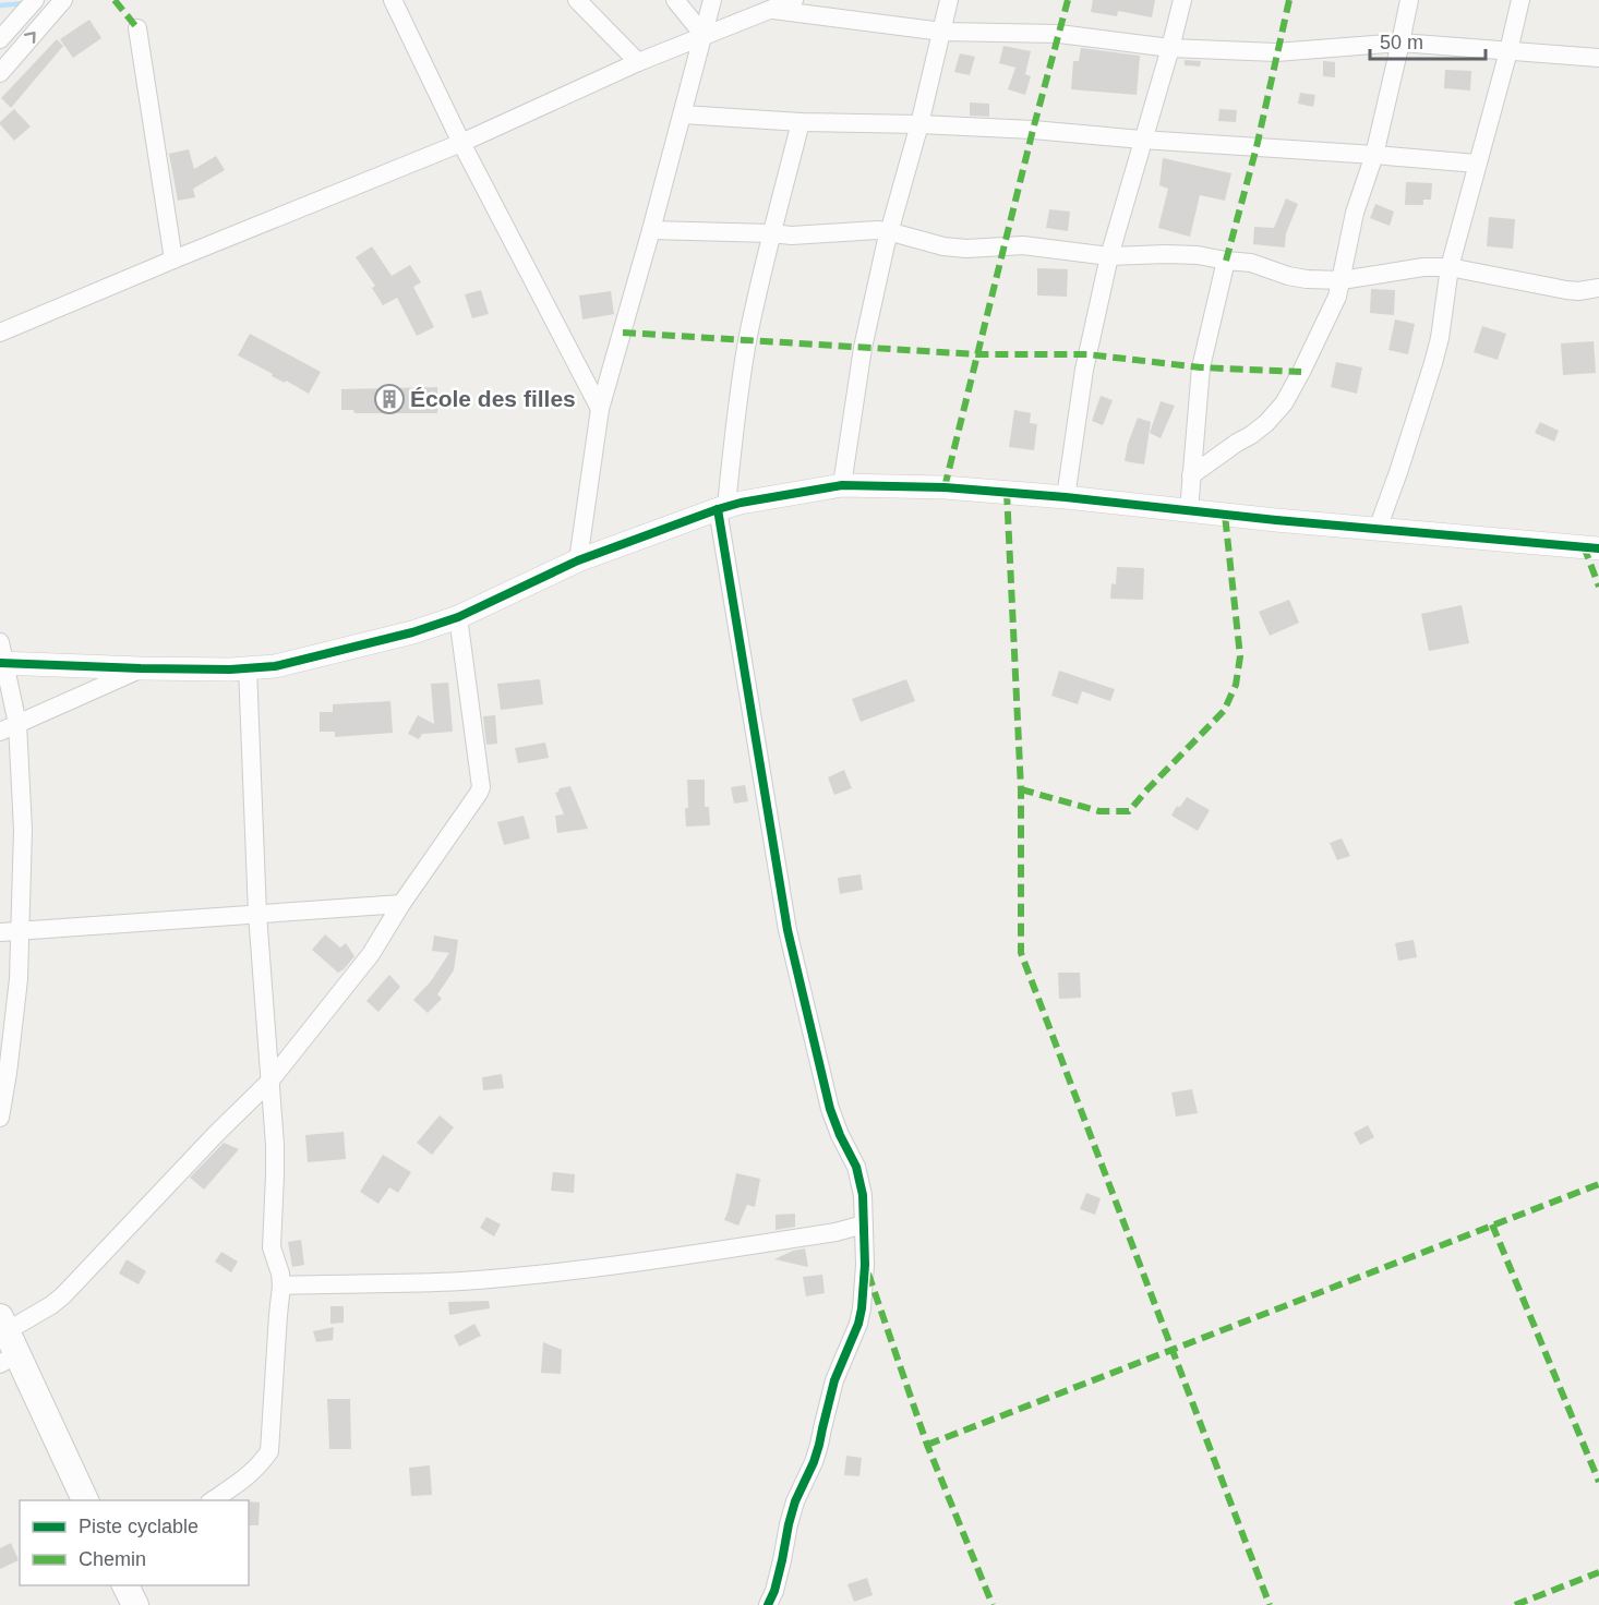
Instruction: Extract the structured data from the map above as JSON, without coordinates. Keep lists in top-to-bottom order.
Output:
{
  "places": {
    "building": ["École des filles"]
  },
  "legend": ["Piste cyclable", "Chemin"],
  "scale_bar": "50 m"
}
